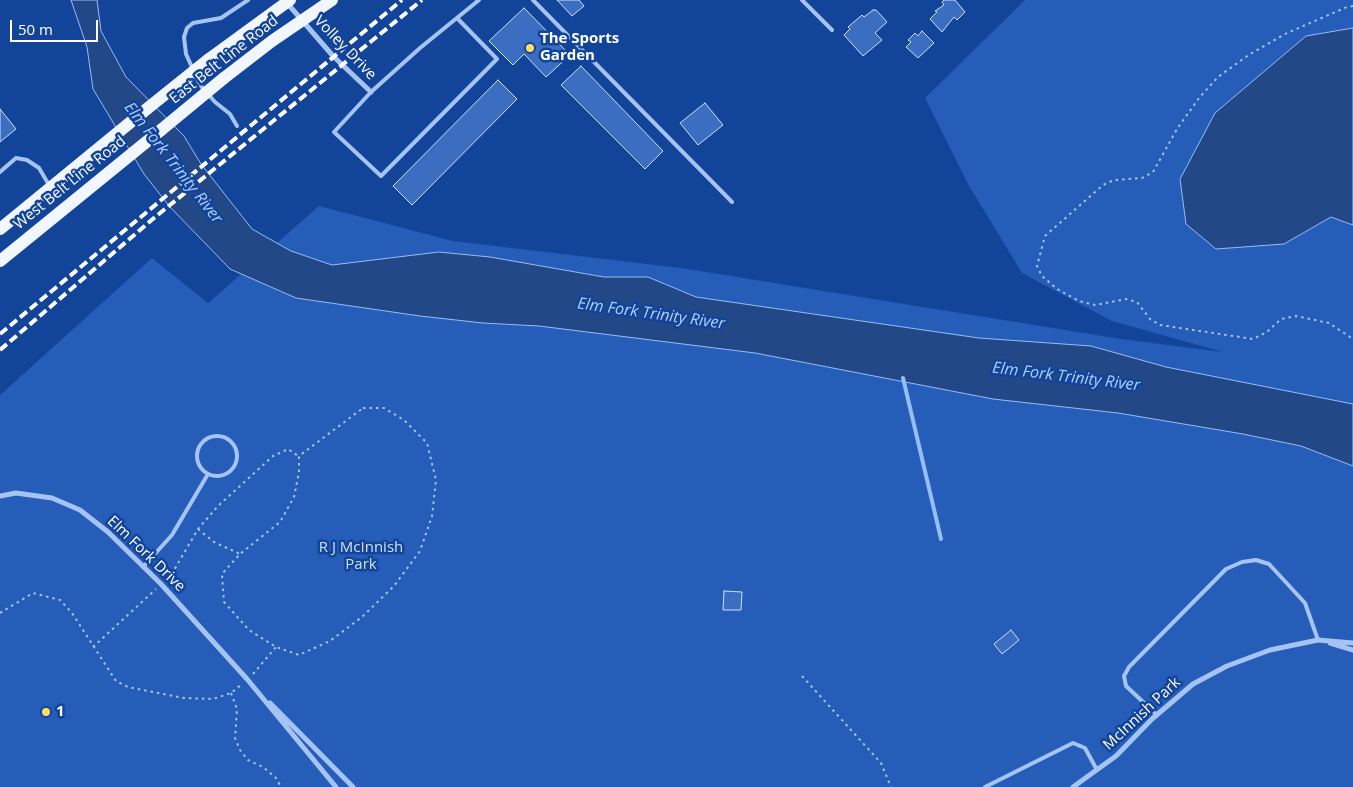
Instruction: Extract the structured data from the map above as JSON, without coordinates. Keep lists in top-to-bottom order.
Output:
{
  "streets": {
    "main road": ["East Belt Line Road", "West Belt Line Road"],
    "street": ["Volley Drive", "Elm Fork Drive", "McInnish Park"]
  },
  "crossings": [
    ["Volley Drive", "East Belt Line Road"],
    ["East Belt Line Road", "West Belt Line Road"]
  ],
  "water": ["Elm Fork Trinity River"],
  "parks": ["R J McInnish Park"],
  "places": ["The Sports Garden", "1"],
  "scale_bar": "50 m"
}
